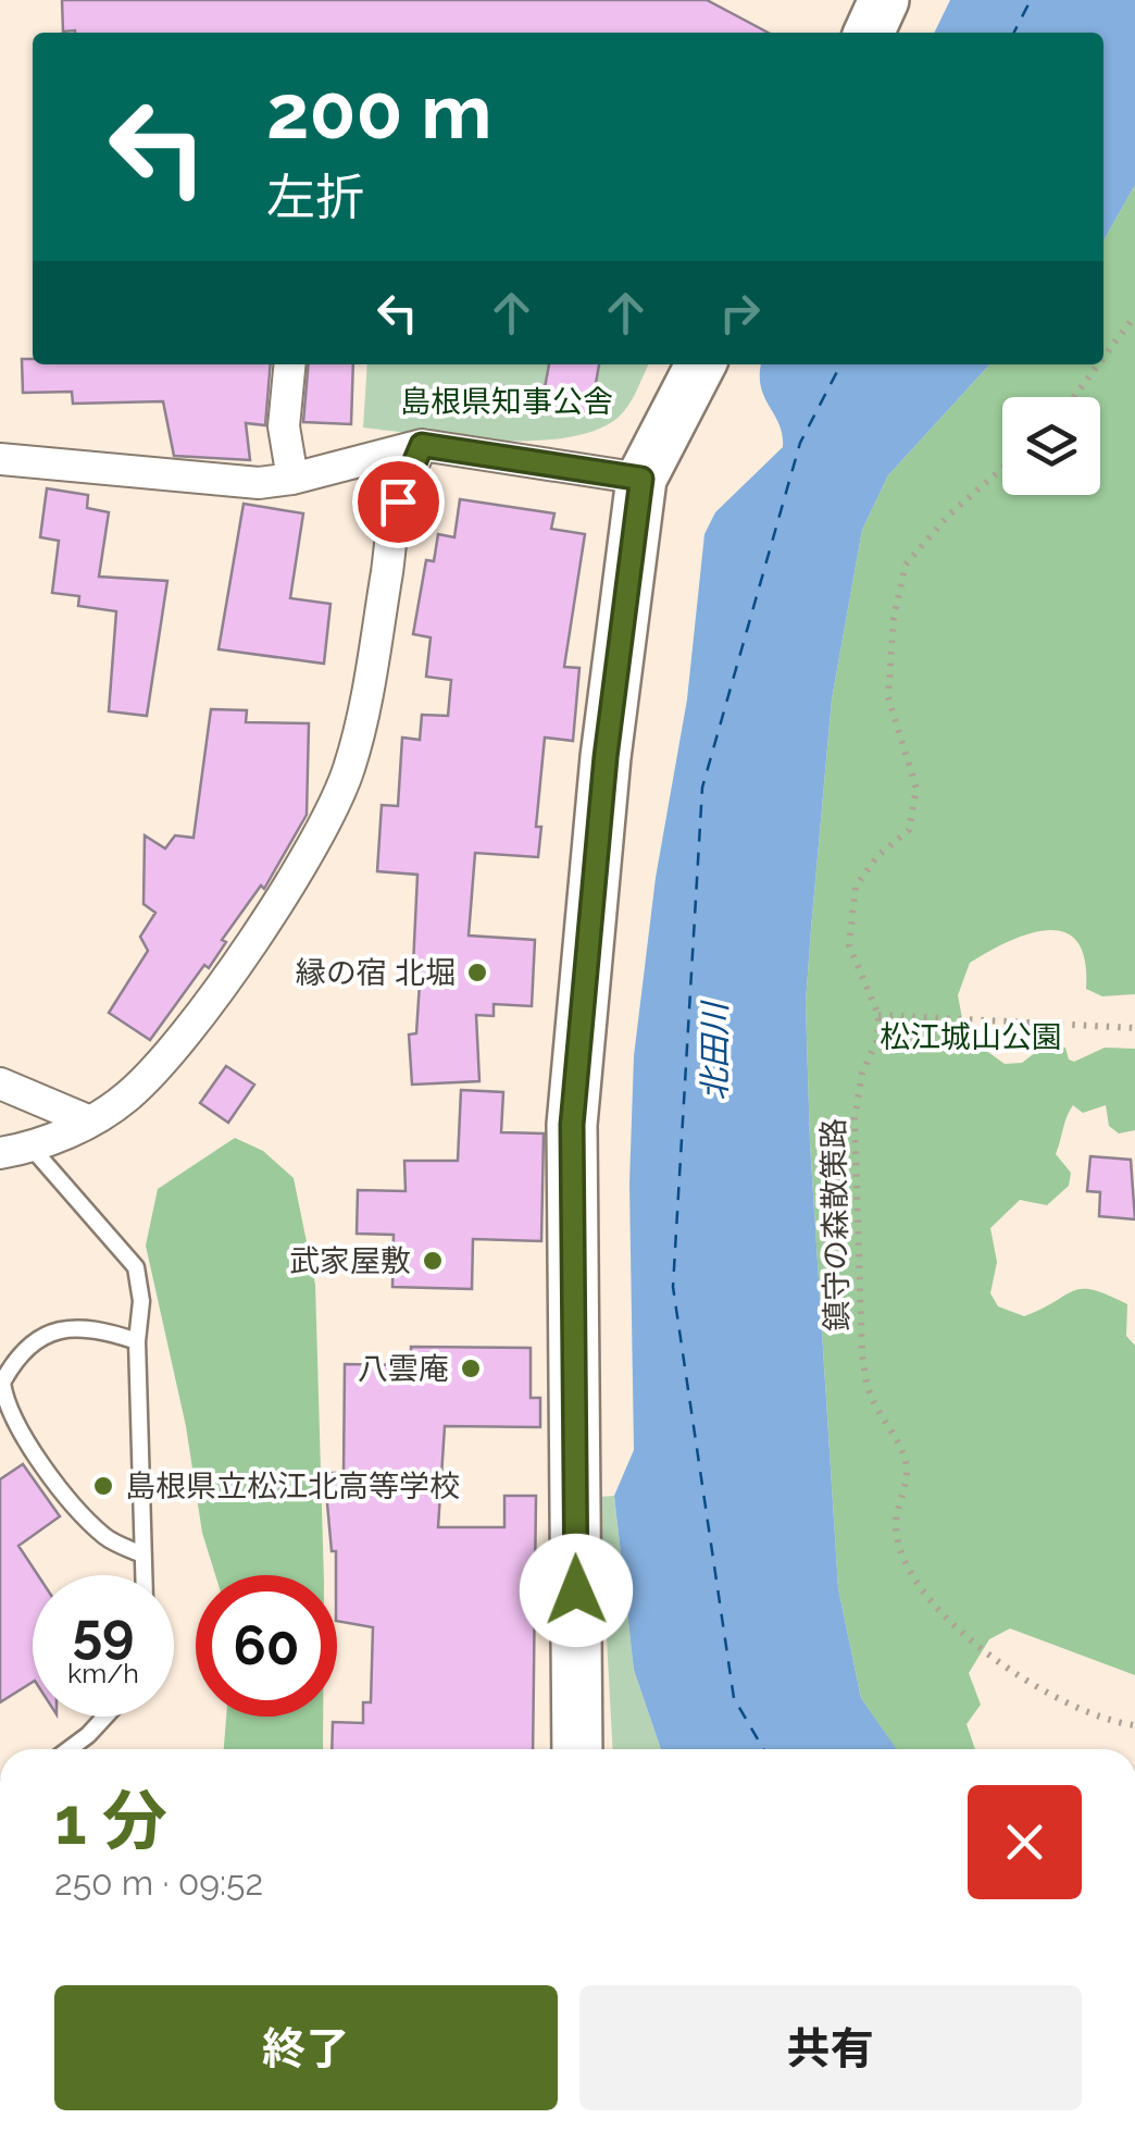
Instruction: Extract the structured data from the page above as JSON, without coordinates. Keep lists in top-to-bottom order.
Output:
{
  "streets": {
    "path": ["鎮守の森散策路"]
  },
  "water": ["北田川"],
  "parks": ["島根県知事公舎", "松江城山公園"],
  "places": [
    "縁の宿 北堀",
    "武家屋敷",
    "八雲庵",
    "島根県立松江北高等学校"
  ],
  "page": {
    "turn": ["200 m", "左折"],
    "speed": "59 km/h",
    "limit": "60",
    "heading": ["1 分", "250 m · 09:52"],
    "buttons": ["終了", "共有"]
  }
}
